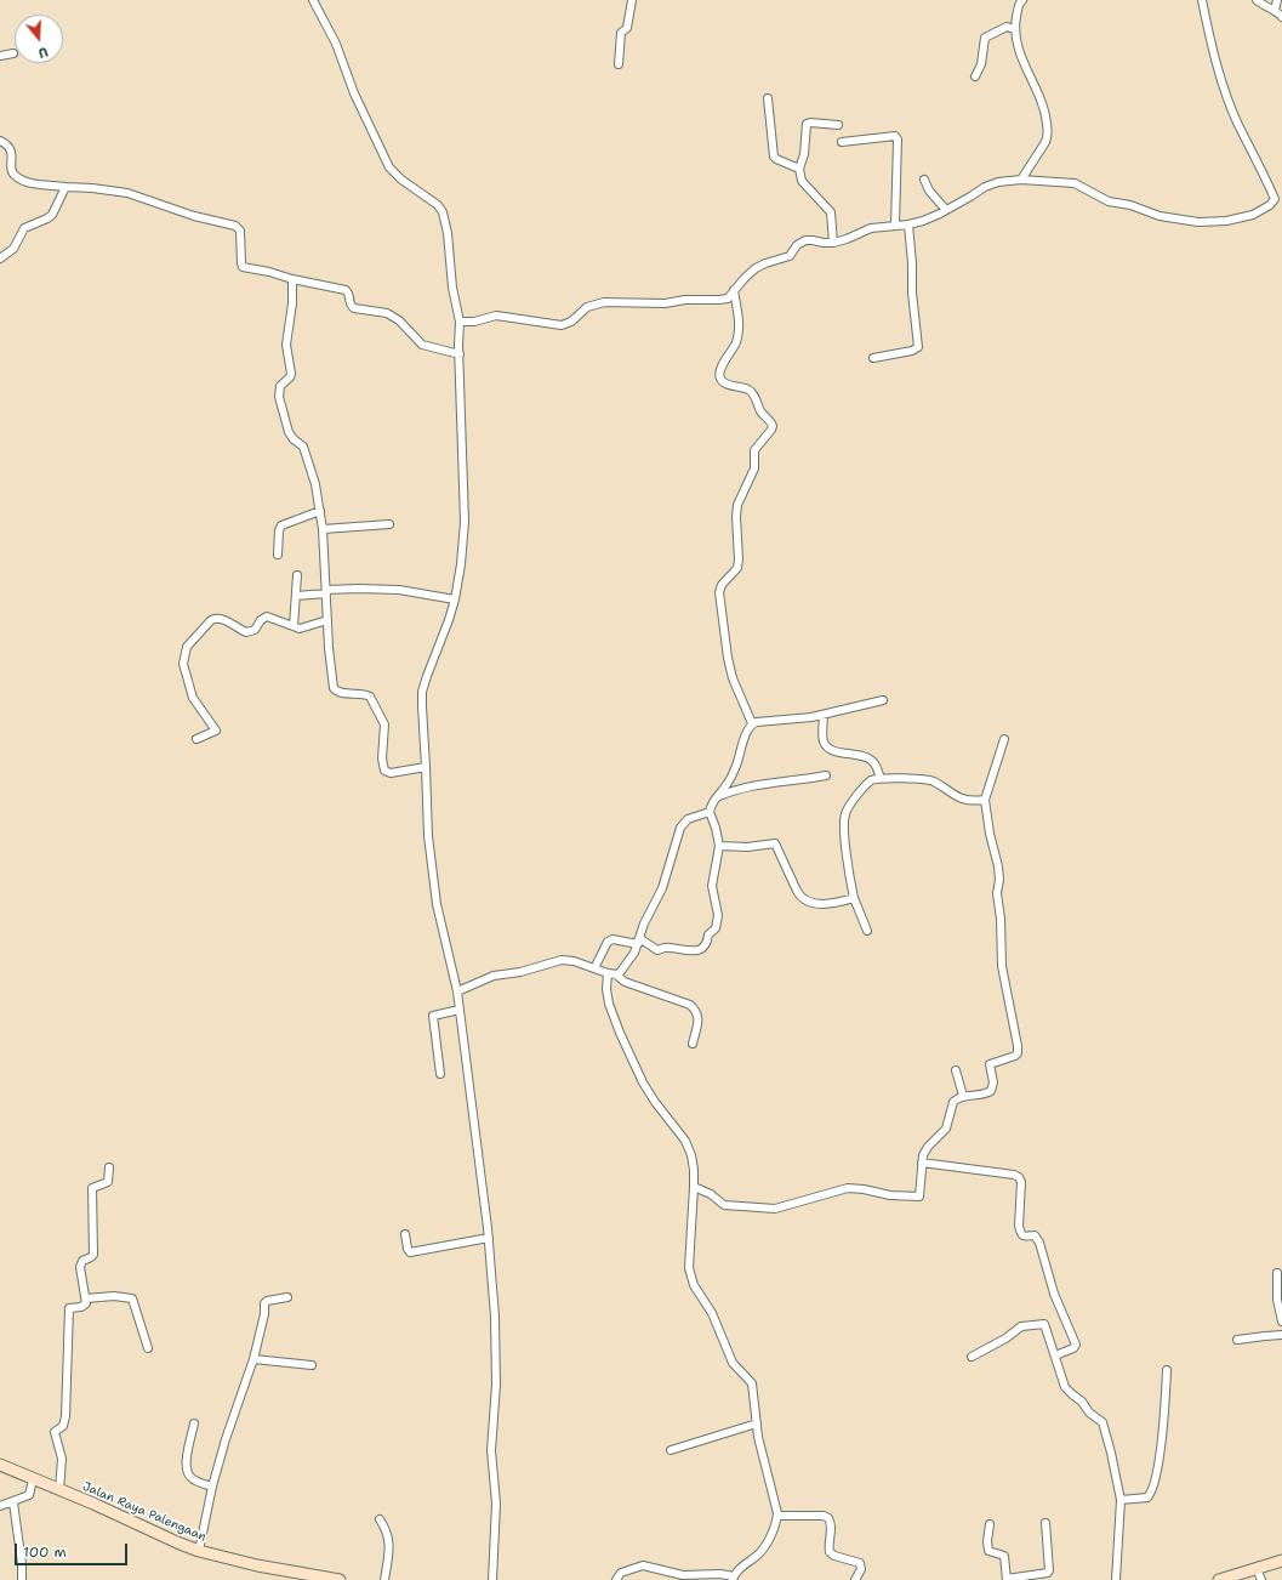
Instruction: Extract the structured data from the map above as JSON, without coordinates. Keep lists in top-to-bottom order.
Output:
{
  "streets": {
    "street": ["Jalan Raya Palengaan"]
  },
  "scale_bar": "100 m",
  "north": "bottom"
}
